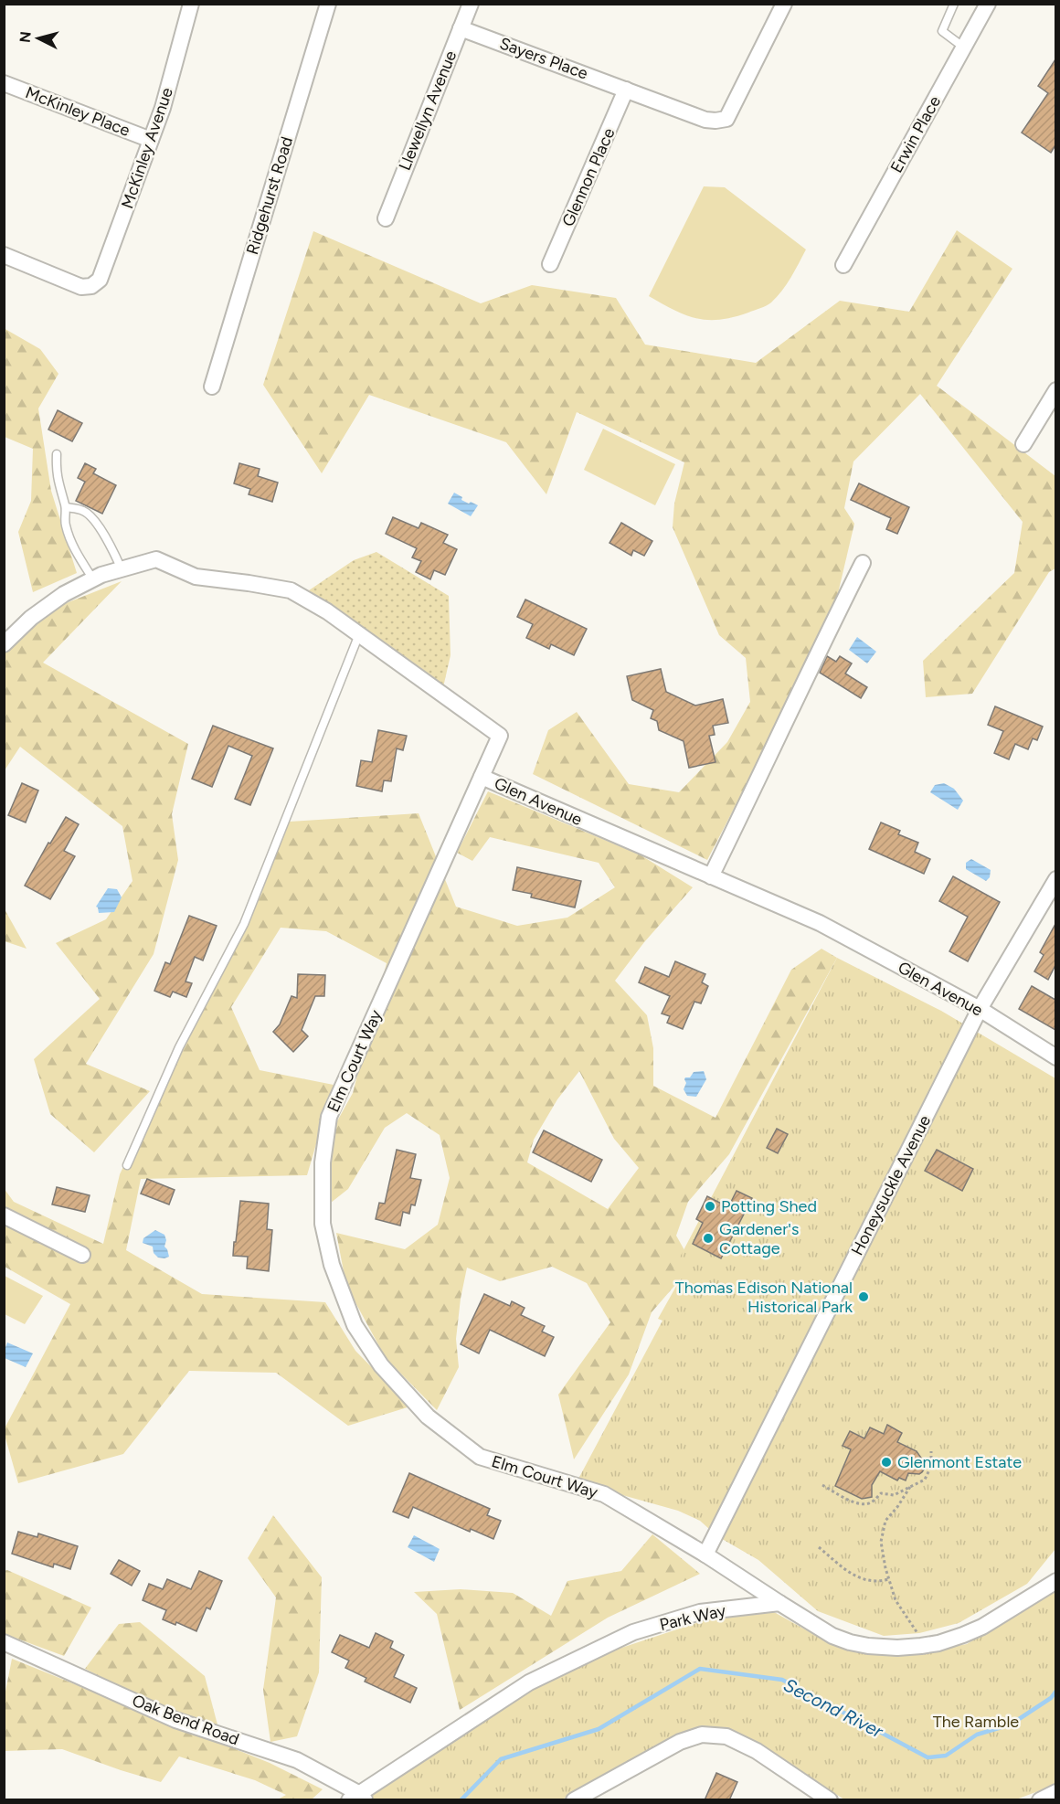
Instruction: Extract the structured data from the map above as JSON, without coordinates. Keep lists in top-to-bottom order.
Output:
{
  "streets": {
    "street": [
      "Sayers Place",
      "Llewellyn Avenue",
      "McKinley Place",
      "Erwin Place",
      "McKinley Avenue",
      "Glennon Place",
      "Ridgehurst Road",
      "Glen Avenue",
      "Elm Court Way",
      "Honeysuckle Avenue",
      "Park Way",
      "Oak Bend Road"
    ]
  },
  "crossings": [
    ["Sayers Place", "Llewellyn Avenue"],
    ["Sayers Place", "Glennon Place"],
    ["McKinley Place", "McKinley Avenue"],
    ["Glen Avenue", "Elm Court Way"],
    ["Glen Avenue", "Honeysuckle Avenue"],
    ["Elm Court Way", "Honeysuckle Avenue"],
    ["Elm Court Way", "Park Way"],
    ["Park Way", "Oak Bend Road"]
  ],
  "water": ["Second River"],
  "parks": ["The Ramble"],
  "places": [
    "Potting Shed",
    "Gardener's Cottage",
    "Thomas Edison National Historical Park",
    "Glenmont Estate"
  ],
  "north": "left"
}
